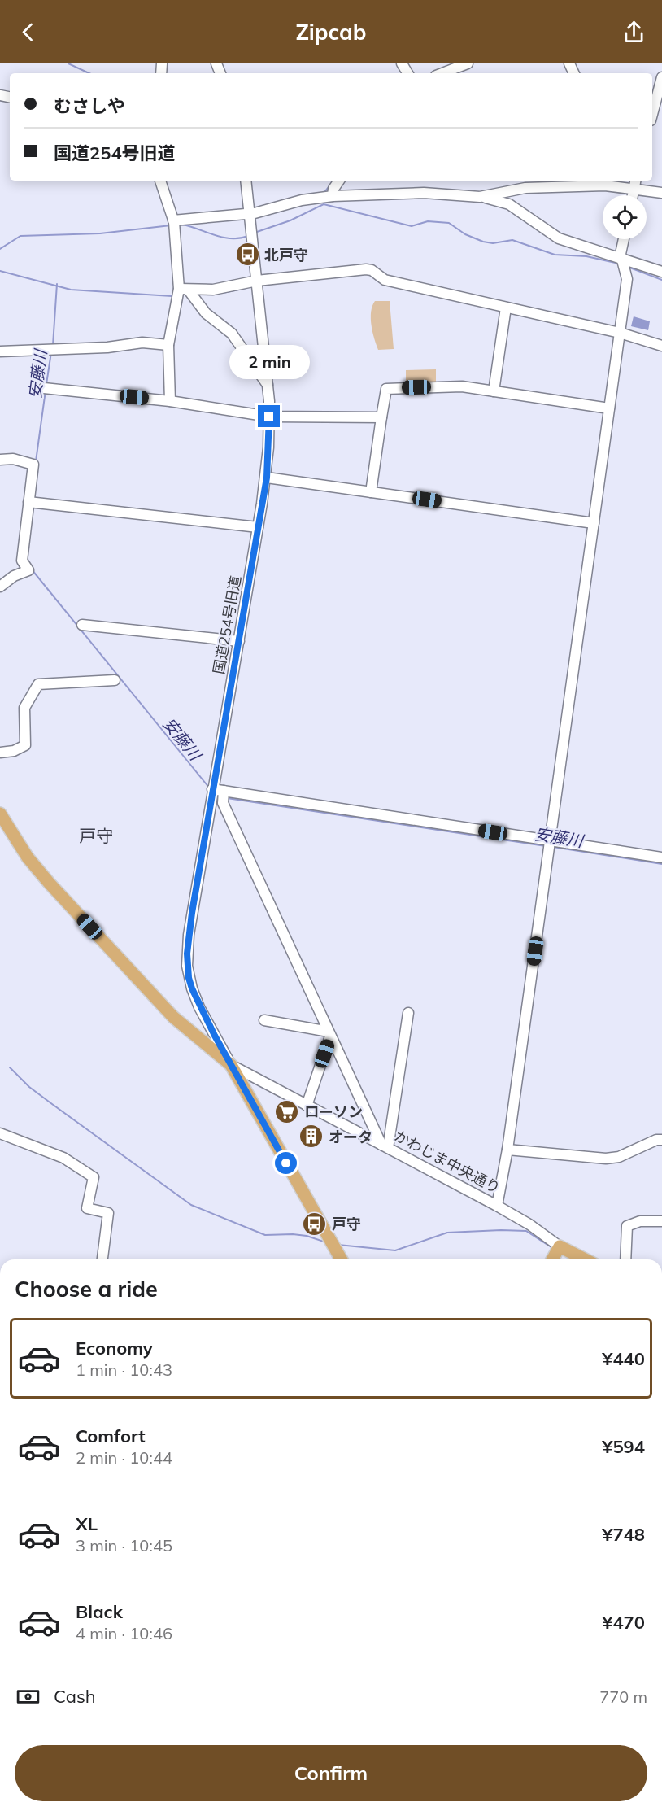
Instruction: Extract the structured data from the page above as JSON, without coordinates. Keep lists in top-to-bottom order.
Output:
{
  "streets": {
    "main road": ["かわじま中央通り"],
    "street": ["国道254号旧道"]
  },
  "crossings": [
    ["国道254号旧道", "かわじま中央通り"]
  ],
  "districts": ["戸守"],
  "water": ["安藤川"],
  "places": {
    "bus stop": ["北戸守", "戸守"],
    "supermarket": ["ローソン"],
    "building": ["オータ"]
  },
  "page": {
    "header": "Zipcab",
    "banner": ["むさしや", "国道254号旧道"],
    "bubble": "2 min",
    "heading": "Choose a ride",
    "list": [
      {
        "name": "Economy",
        "note": "1 min · 10:43",
        "value": "¥440"
      },
      {
        "name": "Comfort",
        "note": "2 min · 10:44",
        "value": "¥594"
      },
      {
        "name": "XL",
        "note": "3 min · 10:45",
        "value": "¥748"
      },
      {
        "name": "Black",
        "note": "4 min · 10:46",
        "value": "¥470"
      }
    ],
    "pay": ["Cash", "770 m"],
    "buttons": "Confirm"
  }
}
